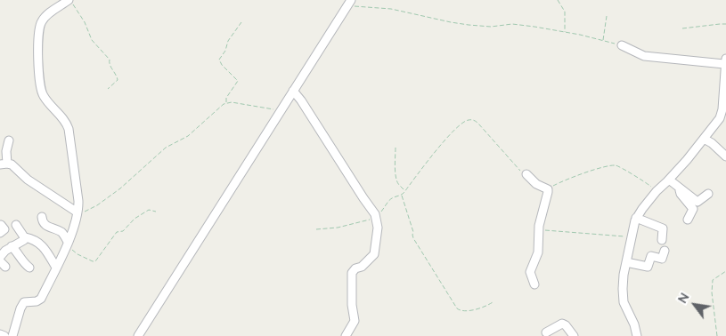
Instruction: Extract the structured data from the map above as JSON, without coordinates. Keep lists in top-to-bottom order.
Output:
{
  "north": "top left"
}
